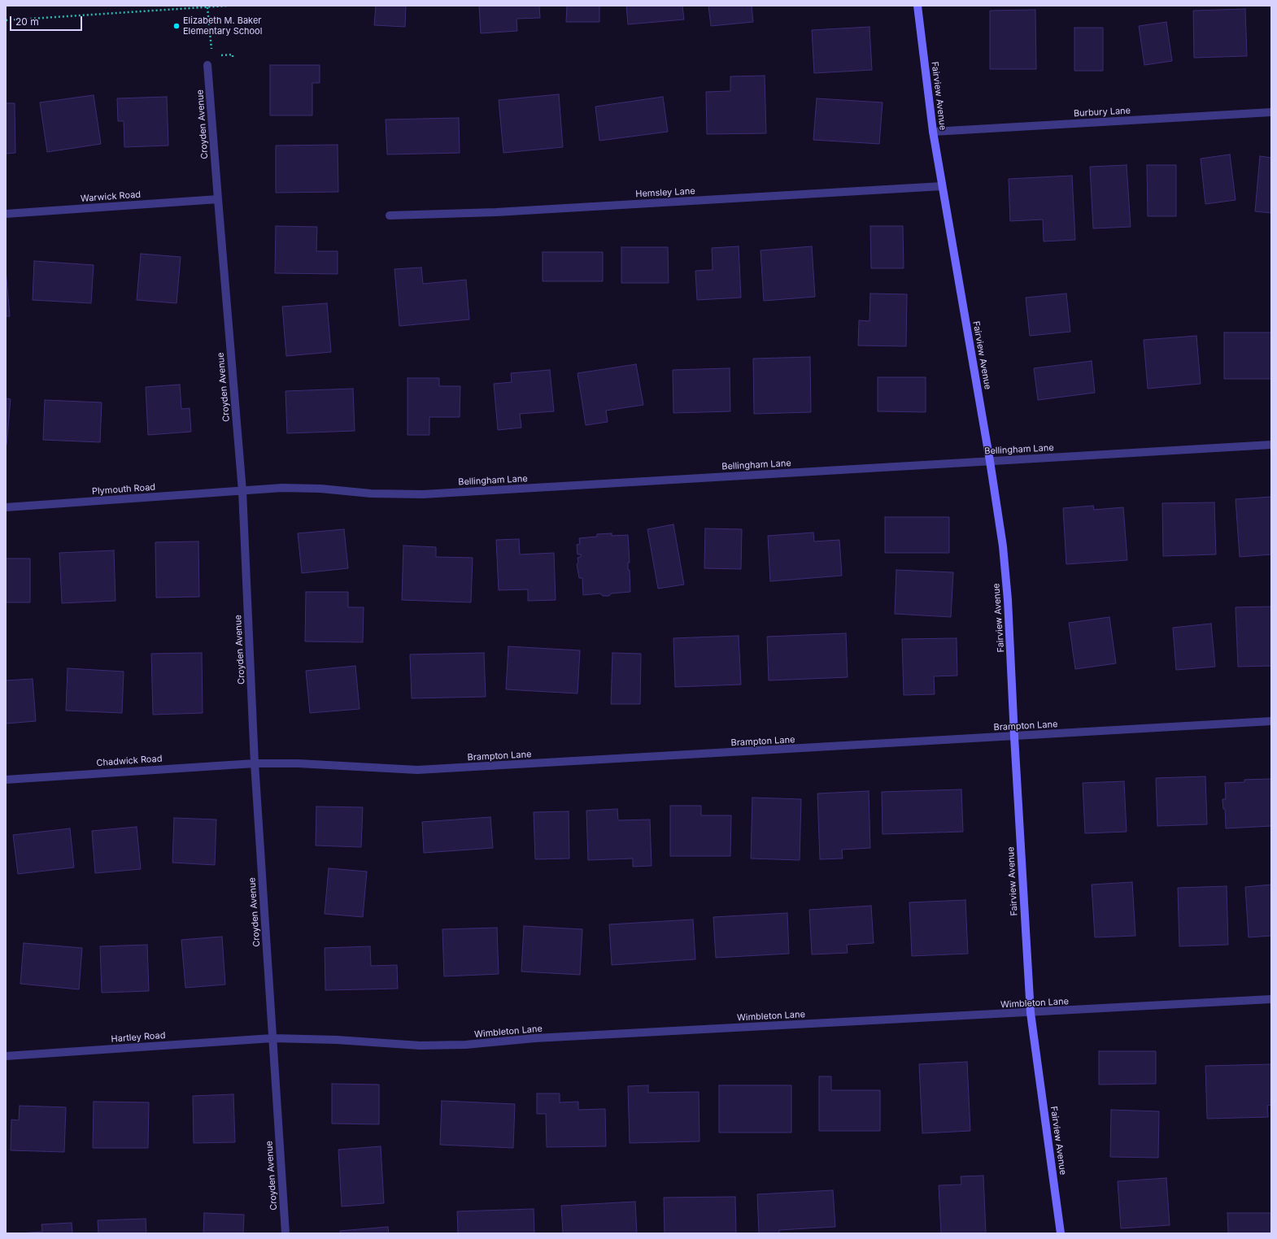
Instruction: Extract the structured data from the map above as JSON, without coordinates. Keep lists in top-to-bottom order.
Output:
{
  "streets": {
    "street": [
      "Fairview Avenue",
      "Burbury Lane",
      "Croyden Avenue",
      "Hemsley Lane",
      "Warwick Road",
      "Bellingham Lane",
      "Plymouth Road",
      "Brampton Lane",
      "Chadwick Road",
      "Wimbleton Lane",
      "Hartley Road"
    ]
  },
  "crossings": [
    ["Fairview Avenue", "Burbury Lane"],
    ["Fairview Avenue", "Hemsley Lane"],
    ["Fairview Avenue", "Bellingham Lane"],
    ["Fairview Avenue", "Brampton Lane"],
    ["Fairview Avenue", "Wimbleton Lane"],
    ["Croyden Avenue", "Warwick Road"],
    ["Croyden Avenue", "Bellingham Lane"],
    ["Croyden Avenue", "Plymouth Road"],
    ["Croyden Avenue", "Brampton Lane"],
    ["Croyden Avenue", "Chadwick Road"],
    ["Croyden Avenue", "Wimbleton Lane"],
    ["Croyden Avenue", "Hartley Road"],
    ["Bellingham Lane", "Plymouth Road"],
    ["Brampton Lane", "Chadwick Road"],
    ["Wimbleton Lane", "Hartley Road"]
  ],
  "places": ["Elizabeth M. Baker Elementary School"],
  "scale_bar": "20 m"
}
